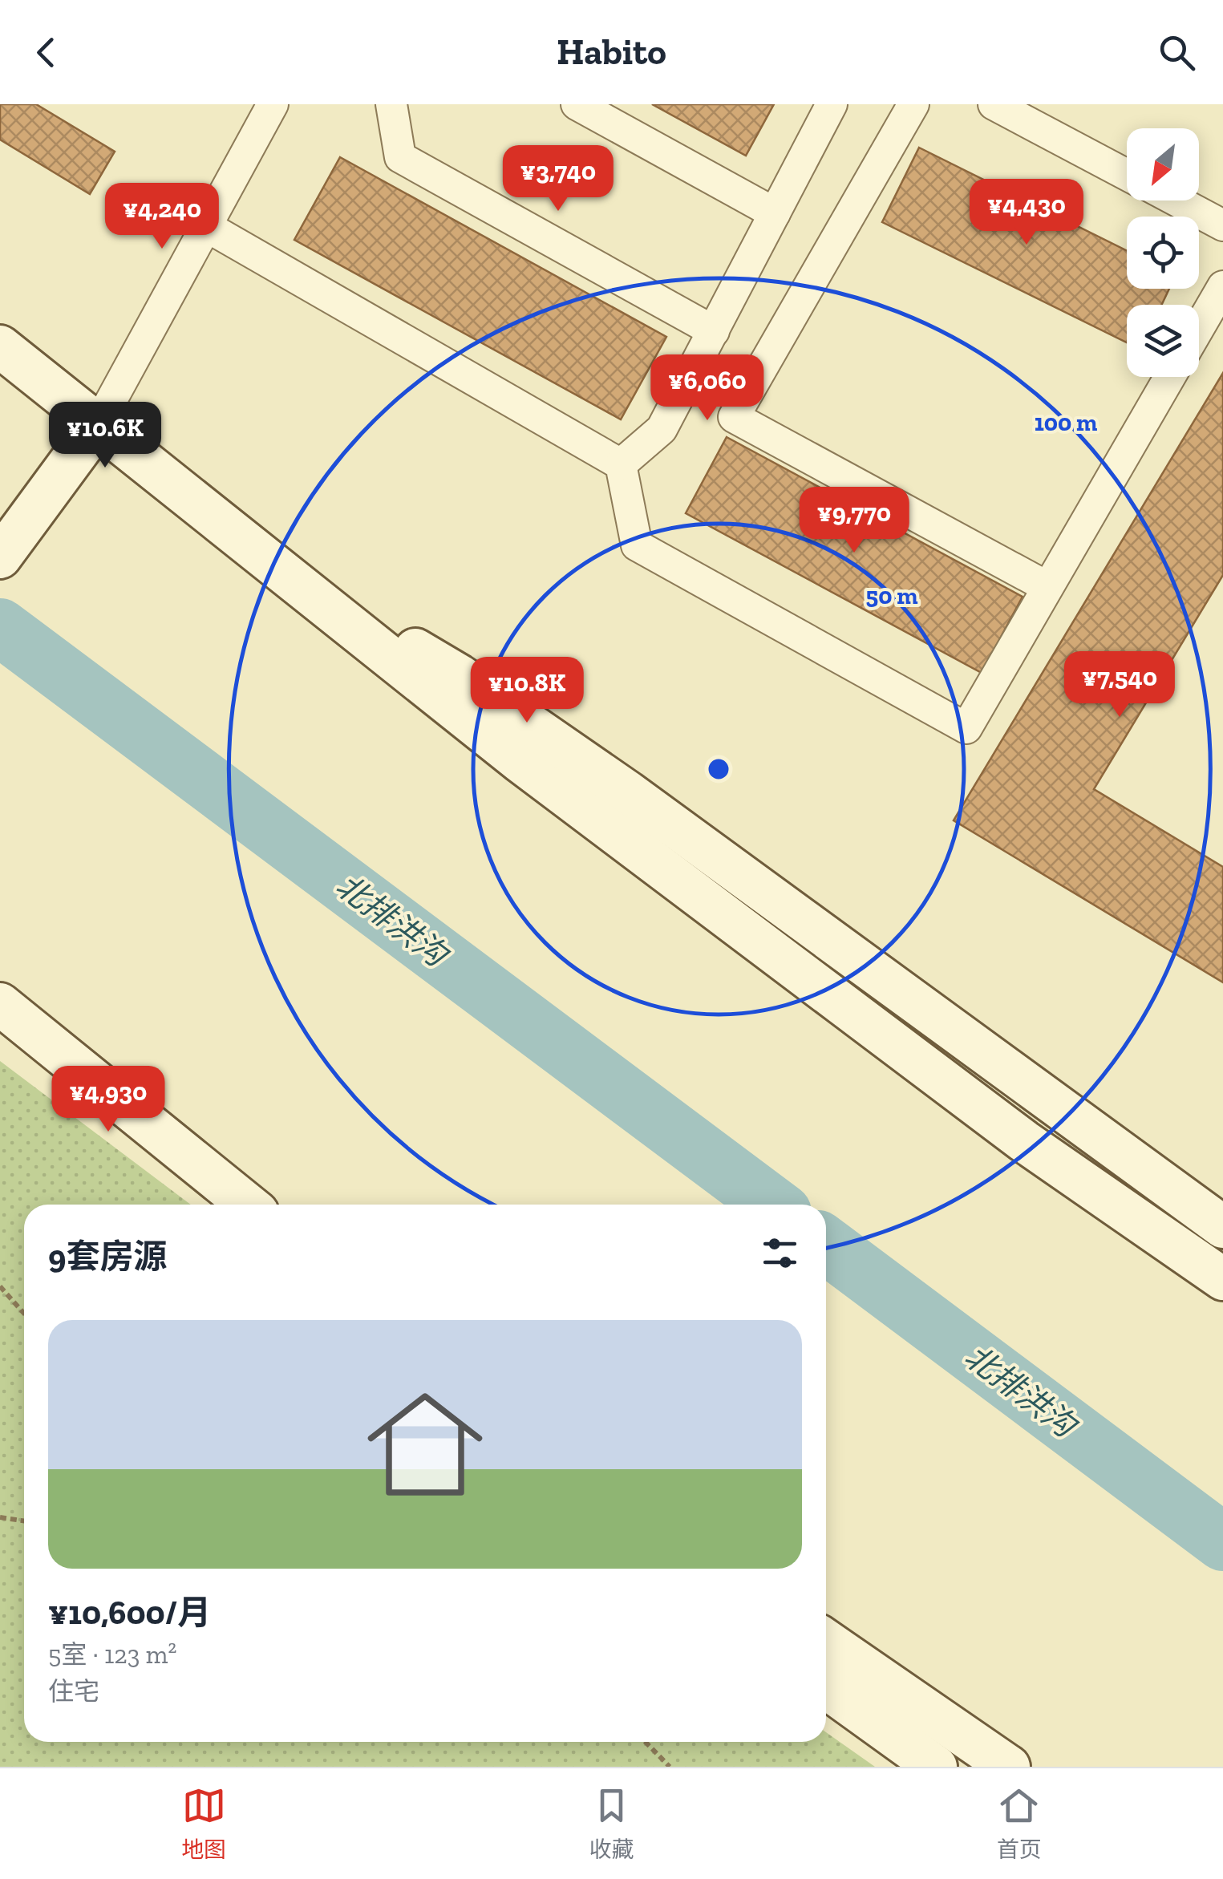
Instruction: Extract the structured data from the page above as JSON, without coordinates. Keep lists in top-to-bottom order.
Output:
{
  "water": ["北排洪沟"],
  "north": "bottom left",
  "page": {
    "header": "Habito",
    "price": [
      "¥3,740",
      "¥4,430",
      "¥4,240",
      "¥6,060",
      "¥10.6K",
      "¥9,770",
      "¥7,540",
      "¥10.8K",
      "¥4,930"
    ],
    "heading": "9套房源",
    "list": [
      {
        "name": "¥10,600/月",
        "note": "5室 · 123 m² · 住宅"
      }
    ],
    "tabs": ["地图", "收藏", "首页"]
  },
  "rings": ["100 m", "50 m"]
}
